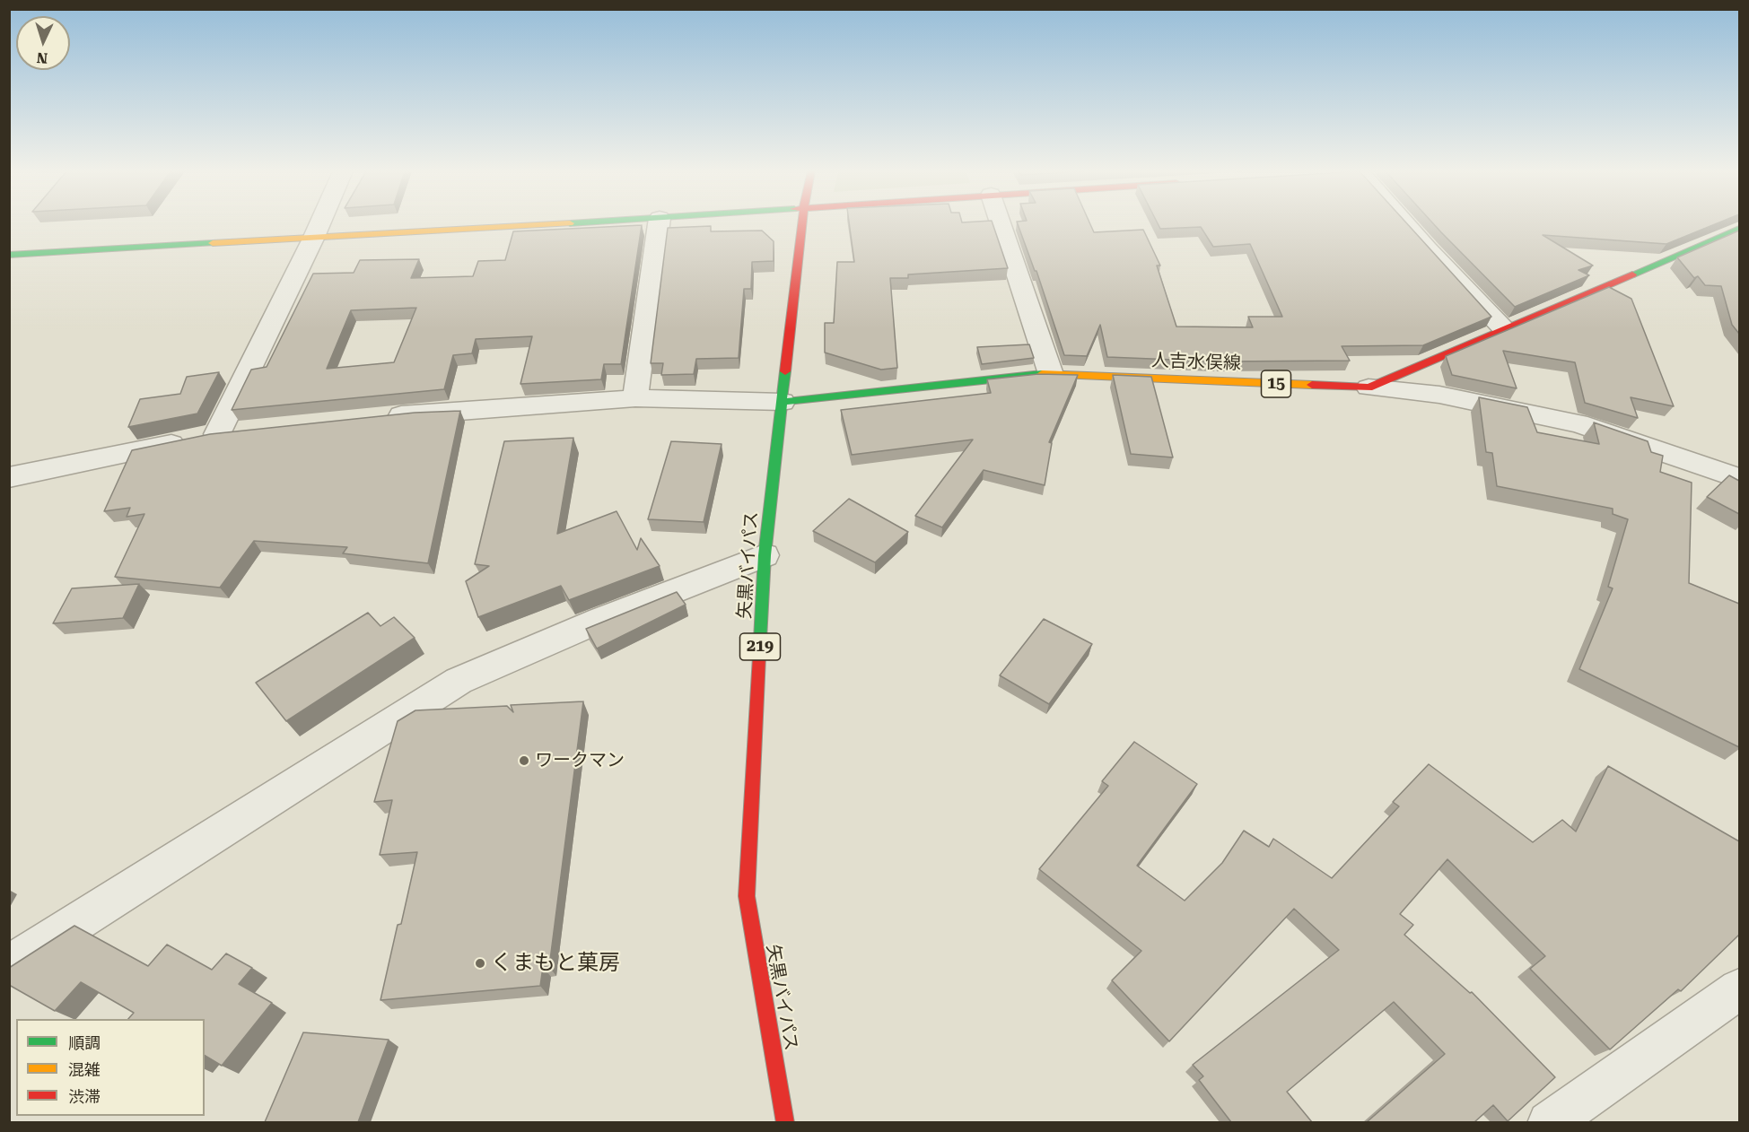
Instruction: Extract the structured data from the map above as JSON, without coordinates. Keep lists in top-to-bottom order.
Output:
{
  "streets": {
    "main road": [
      "人吉水俣線",
      "15",
      "矢黒バイパス",
      "219"
    ]
  },
  "crossings": [
    ["人吉水俣線", "矢黒バイパス"]
  ],
  "places": ["ワークマン", "くまもと菓房"],
  "legend": ["順調", "混雑", "渋滞"],
  "north": "bottom"
}
